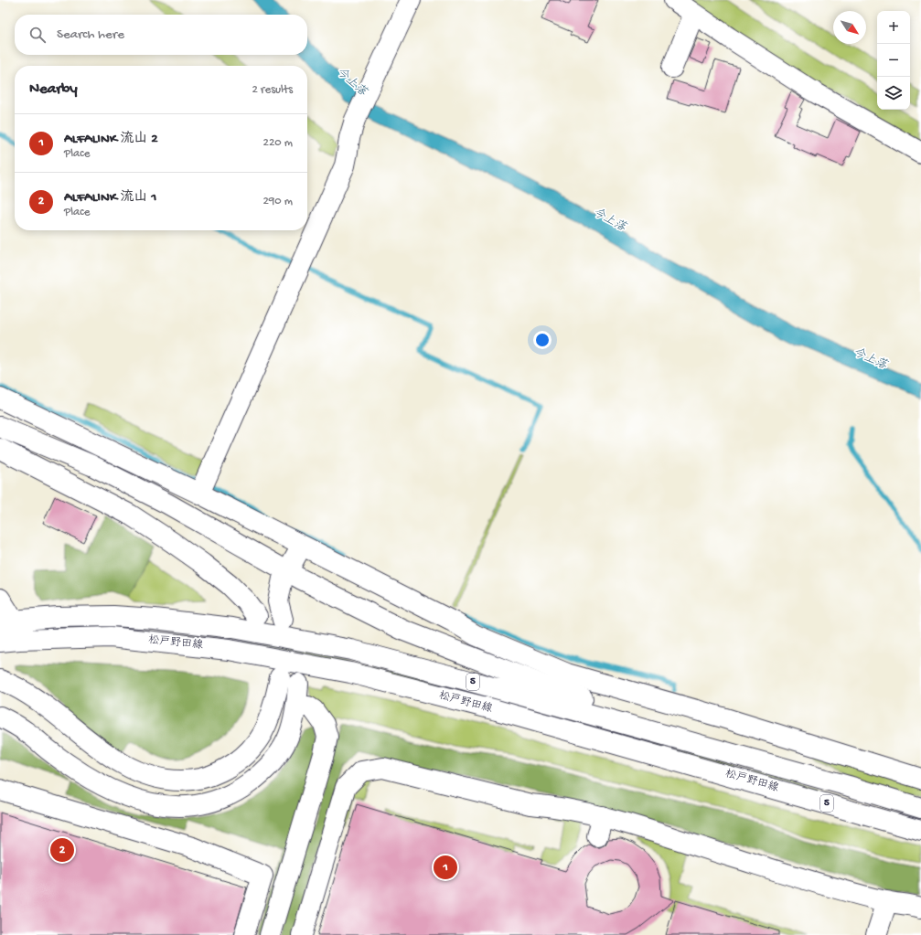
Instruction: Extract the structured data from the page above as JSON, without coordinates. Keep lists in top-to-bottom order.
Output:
{
  "streets": {
    "main road": ["松戸野田線", "5"]
  },
  "water": ["今上落"],
  "north": "bottom right",
  "page": {
    "map_buttons": ["+", "−"],
    "search": "Search here",
    "heading": ["Nearby", "2 results"],
    "list": [
      {
        "mark": "1",
        "name": "ALFALINK 流山 2",
        "note": "Place",
        "value": "220 m"
      },
      {
        "mark": "2",
        "name": "ALFALINK 流山 1",
        "note": "Place",
        "value": "290 m"
      }
    ],
    "pins": ["2", "1"]
  }
}
